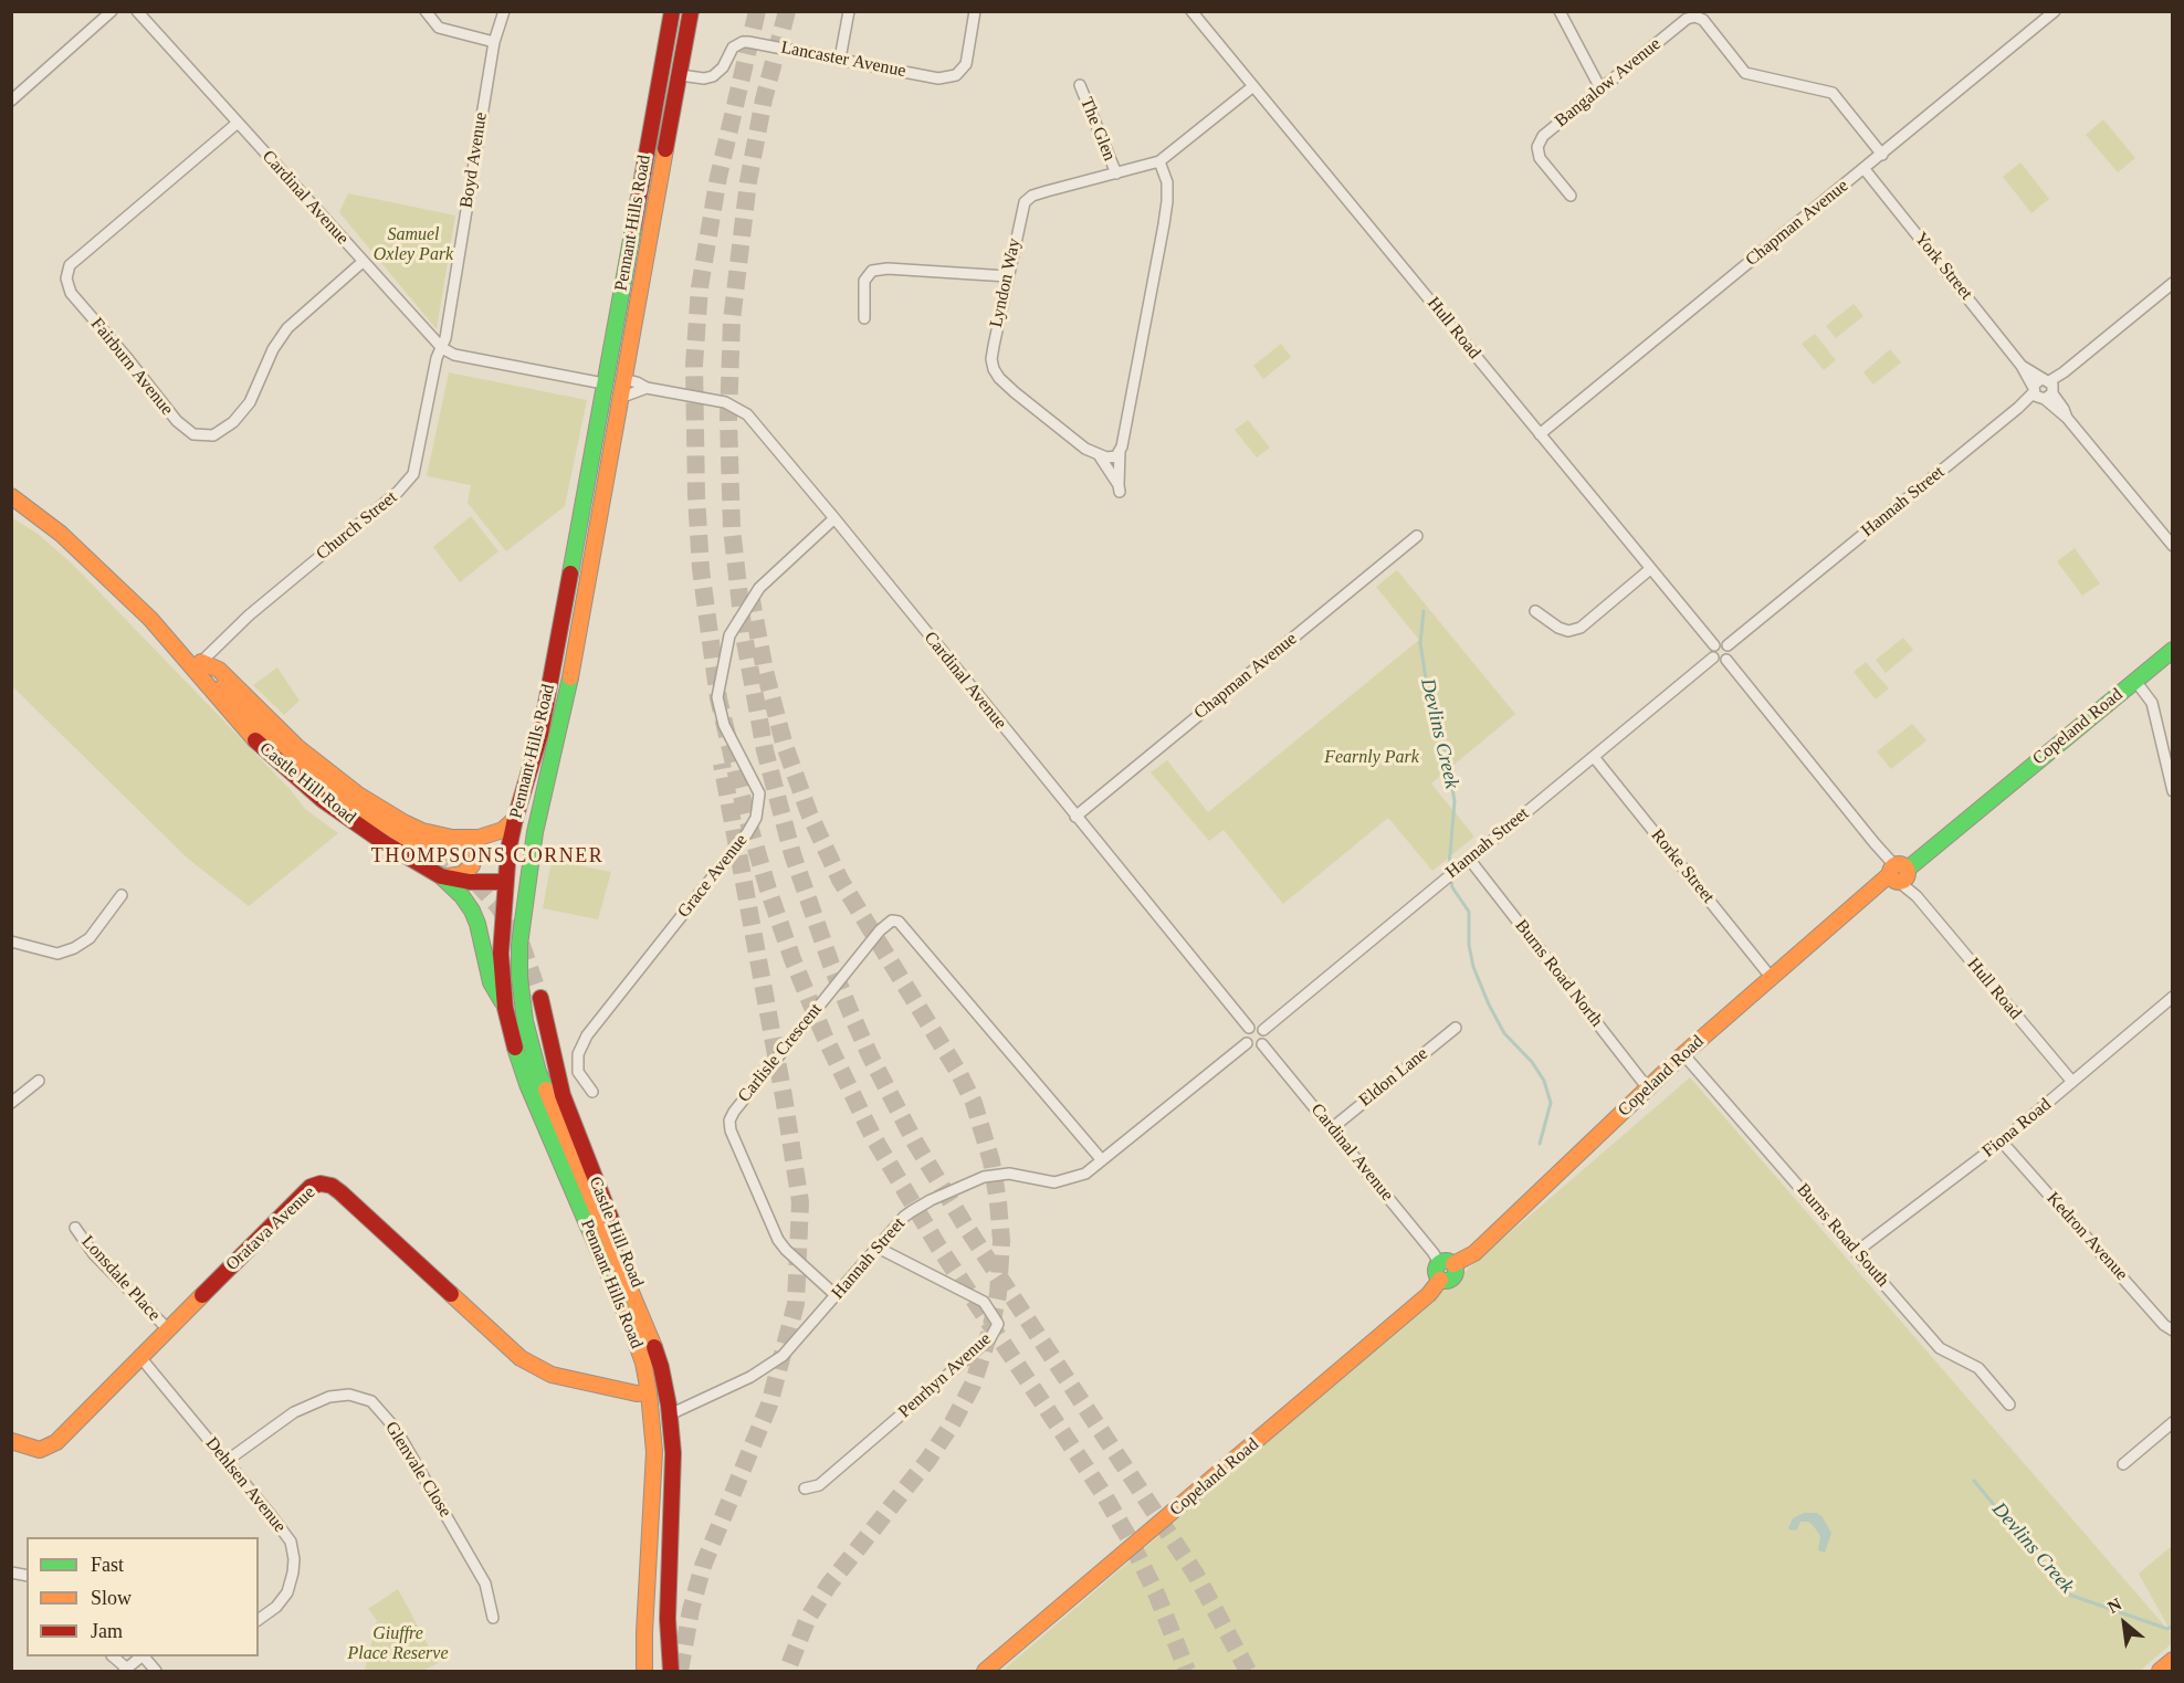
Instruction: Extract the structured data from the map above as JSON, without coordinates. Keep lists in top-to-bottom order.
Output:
{
  "streets": {
    "main road": [
      "Pennant Hills Road",
      "Copeland Road",
      "Castle Hill Road",
      "Oratava Avenue"
    ],
    "street": [
      "Lancaster Avenue",
      "Bangalow Avenue",
      "The Glen",
      "Boyd Avenue",
      "Cardinal Avenue",
      "Chapman Avenue",
      "York Street",
      "Lyndon Way",
      "Hull Road",
      "Fairburn Avenue",
      "Hannah Street",
      "Church Street",
      "Rorke Street",
      "Grace Avenue",
      "Burns Road North",
      "Carlisle Crescent",
      "Eldon Lane",
      "Fiona Road",
      "Burns Road South",
      "Kedron Avenue",
      "Lonsdale Place",
      "Penrhyn Avenue",
      "Glenvale Close",
      "Dehlsen Avenue"
    ]
  },
  "crossings": [
    ["Lancaster Avenue", "Pennant Hills Road"],
    ["Bangalow Avenue", "Chapman Avenue"],
    ["The Glen", "Lyndon Way"],
    ["Boyd Avenue", "Cardinal Avenue"],
    ["Boyd Avenue", "Church Street"],
    ["Cardinal Avenue", "Pennant Hills Road"],
    ["Cardinal Avenue", "Chapman Avenue"],
    ["Cardinal Avenue", "Fairburn Avenue"],
    ["Cardinal Avenue", "Hannah Street"],
    ["Cardinal Avenue", "Church Street"],
    ["Cardinal Avenue", "Copeland Road"],
    ["Cardinal Avenue", "Grace Avenue"],
    ["Cardinal Avenue", "Eldon Lane"],
    ["Pennant Hills Road", "Hannah Street"],
    ["Pennant Hills Road", "Castle Hill Road"],
    ["Pennant Hills Road", "Oratava Avenue"],
    ["Chapman Avenue", "York Street"],
    ["Chapman Avenue", "Hull Road"],
    ["York Street", "Hannah Street"],
    ["Lyndon Way", "Hull Road"],
    ["Hull Road", "Hannah Street"],
    ["Hull Road", "Copeland Road"],
    ["Hull Road", "Fiona Road"],
    ["Hannah Street", "Rorke Street"],
    ["Hannah Street", "Burns Road North"],
    ["Hannah Street", "Carlisle Crescent"],
    ["Hannah Street", "Penrhyn Avenue"],
    ["Church Street", "Castle Hill Road"],
    ["Copeland Road", "Rorke Street"],
    ["Copeland Road", "Burns Road North"],
    ["Copeland Road", "Burns Road South"],
    ["Fiona Road", "Burns Road South"],
    ["Fiona Road", "Kedron Avenue"],
    ["Oratava Avenue", "Lonsdale Place"],
    ["Oratava Avenue", "Dehlsen Avenue"],
    ["Glenvale Close", "Dehlsen Avenue"]
  ],
  "districts": ["THOMPSONS CORNER"],
  "water": ["Devlins Creek"],
  "parks": ["Samuel Oxley Park", "Fearnly Park", "Giuffre Place Reserve"],
  "legend": ["Fast", "Slow", "Jam"],
  "north": "top left"
}
